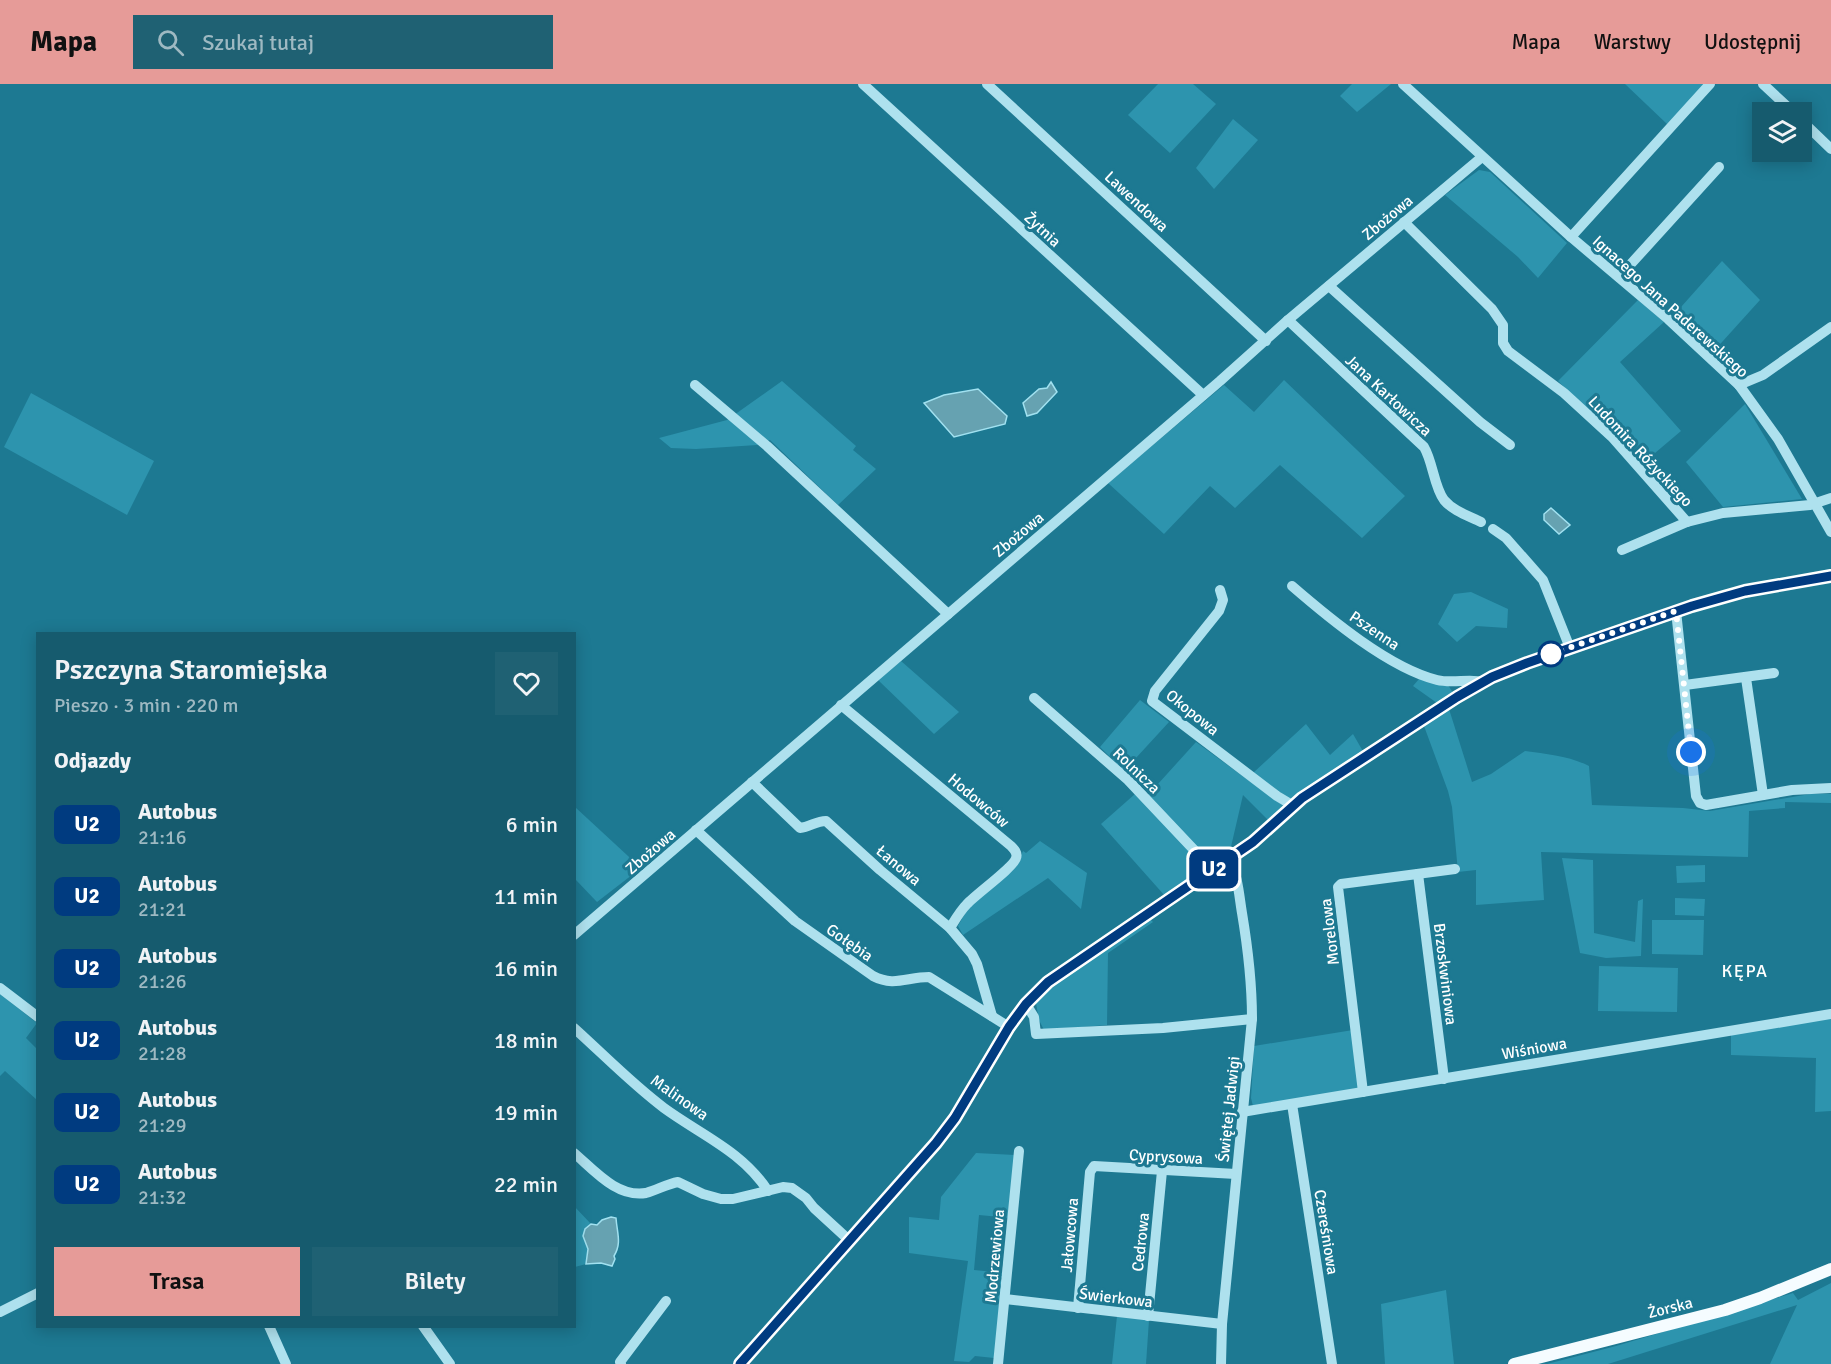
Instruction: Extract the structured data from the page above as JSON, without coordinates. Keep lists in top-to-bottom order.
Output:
{
  "streets": {
    "main road": ["Żorska"],
    "street": [
      "Lawendowa",
      "Zbożowa",
      "Żytnia",
      "Ignacego Jana Paderewskiego",
      "Jana Karłowicza",
      "Ludomira Różyckiego",
      "Pszenna",
      "Okopowa",
      "Rolnicza",
      "Hodowców",
      "Łanowa",
      "Morelowa",
      "Gołębia",
      "Brzoskwiniowa",
      "Wiśniowa",
      "Malinowa",
      "Świętej Jadwigi",
      "Cyprysowa",
      "Czereśniowa",
      "Jałowcowa",
      "Cedrowa",
      "Modrzewiowa",
      "Świerkowa"
    ]
  },
  "crossings": [
    ["Lawendowa", "Zbożowa"],
    ["Zbożowa", "Żytnia"],
    ["Zbożowa", "Ignacego Jana Paderewskiego"],
    ["Zbożowa", "Jana Karłowicza"],
    ["Zbożowa", "Ludomira Różyckiego"],
    ["Zbożowa", "Hodowców"],
    ["Zbożowa", "Łanowa"],
    ["Zbożowa", "Gołębia"],
    ["Hodowców", "Łanowa"],
    ["Łanowa", "Gołębia"],
    ["Morelowa", "Brzoskwiniowa"],
    ["Morelowa", "Wiśniowa"],
    ["Brzoskwiniowa", "Wiśniowa"],
    ["Wiśniowa", "Świętej Jadwigi"],
    ["Wiśniowa", "Czereśniowa"],
    ["Świętej Jadwigi", "Cyprysowa"],
    ["Świętej Jadwigi", "Świerkowa"],
    ["Cyprysowa", "Jałowcowa"],
    ["Cyprysowa", "Cedrowa"],
    ["Jałowcowa", "Świerkowa"],
    ["Cedrowa", "Świerkowa"],
    ["Modrzewiowa", "Świerkowa"]
  ],
  "districts": ["KĘPA"],
  "lines": ["bus line U2"],
  "page": {
    "header": "Mapa",
    "search": "Szukaj tutaj",
    "nav": ["Mapa", "Warstwy", "Udostępnij"],
    "on_map": "U2",
    "heading": [
      ["Pszczyna Staromiejska", "Pieszo · 3 min · 220 m"],
      "Odjazdy"
    ],
    "list": [
      {
        "mark": "U2",
        "name": "Autobus",
        "note": "21:16",
        "value": "6 min"
      },
      {
        "mark": "U2",
        "name": "Autobus",
        "note": "21:21",
        "value": "11 min"
      },
      {
        "mark": "U2",
        "name": "Autobus",
        "note": "21:26",
        "value": "16 min"
      },
      {
        "mark": "U2",
        "name": "Autobus",
        "note": "21:28",
        "value": "18 min"
      },
      {
        "mark": "U2",
        "name": "Autobus",
        "note": "21:29",
        "value": "19 min"
      },
      {
        "mark": "U2",
        "name": "Autobus",
        "note": "21:32",
        "value": "22 min"
      }
    ],
    "buttons": ["Trasa", "Bilety"]
  }
}
